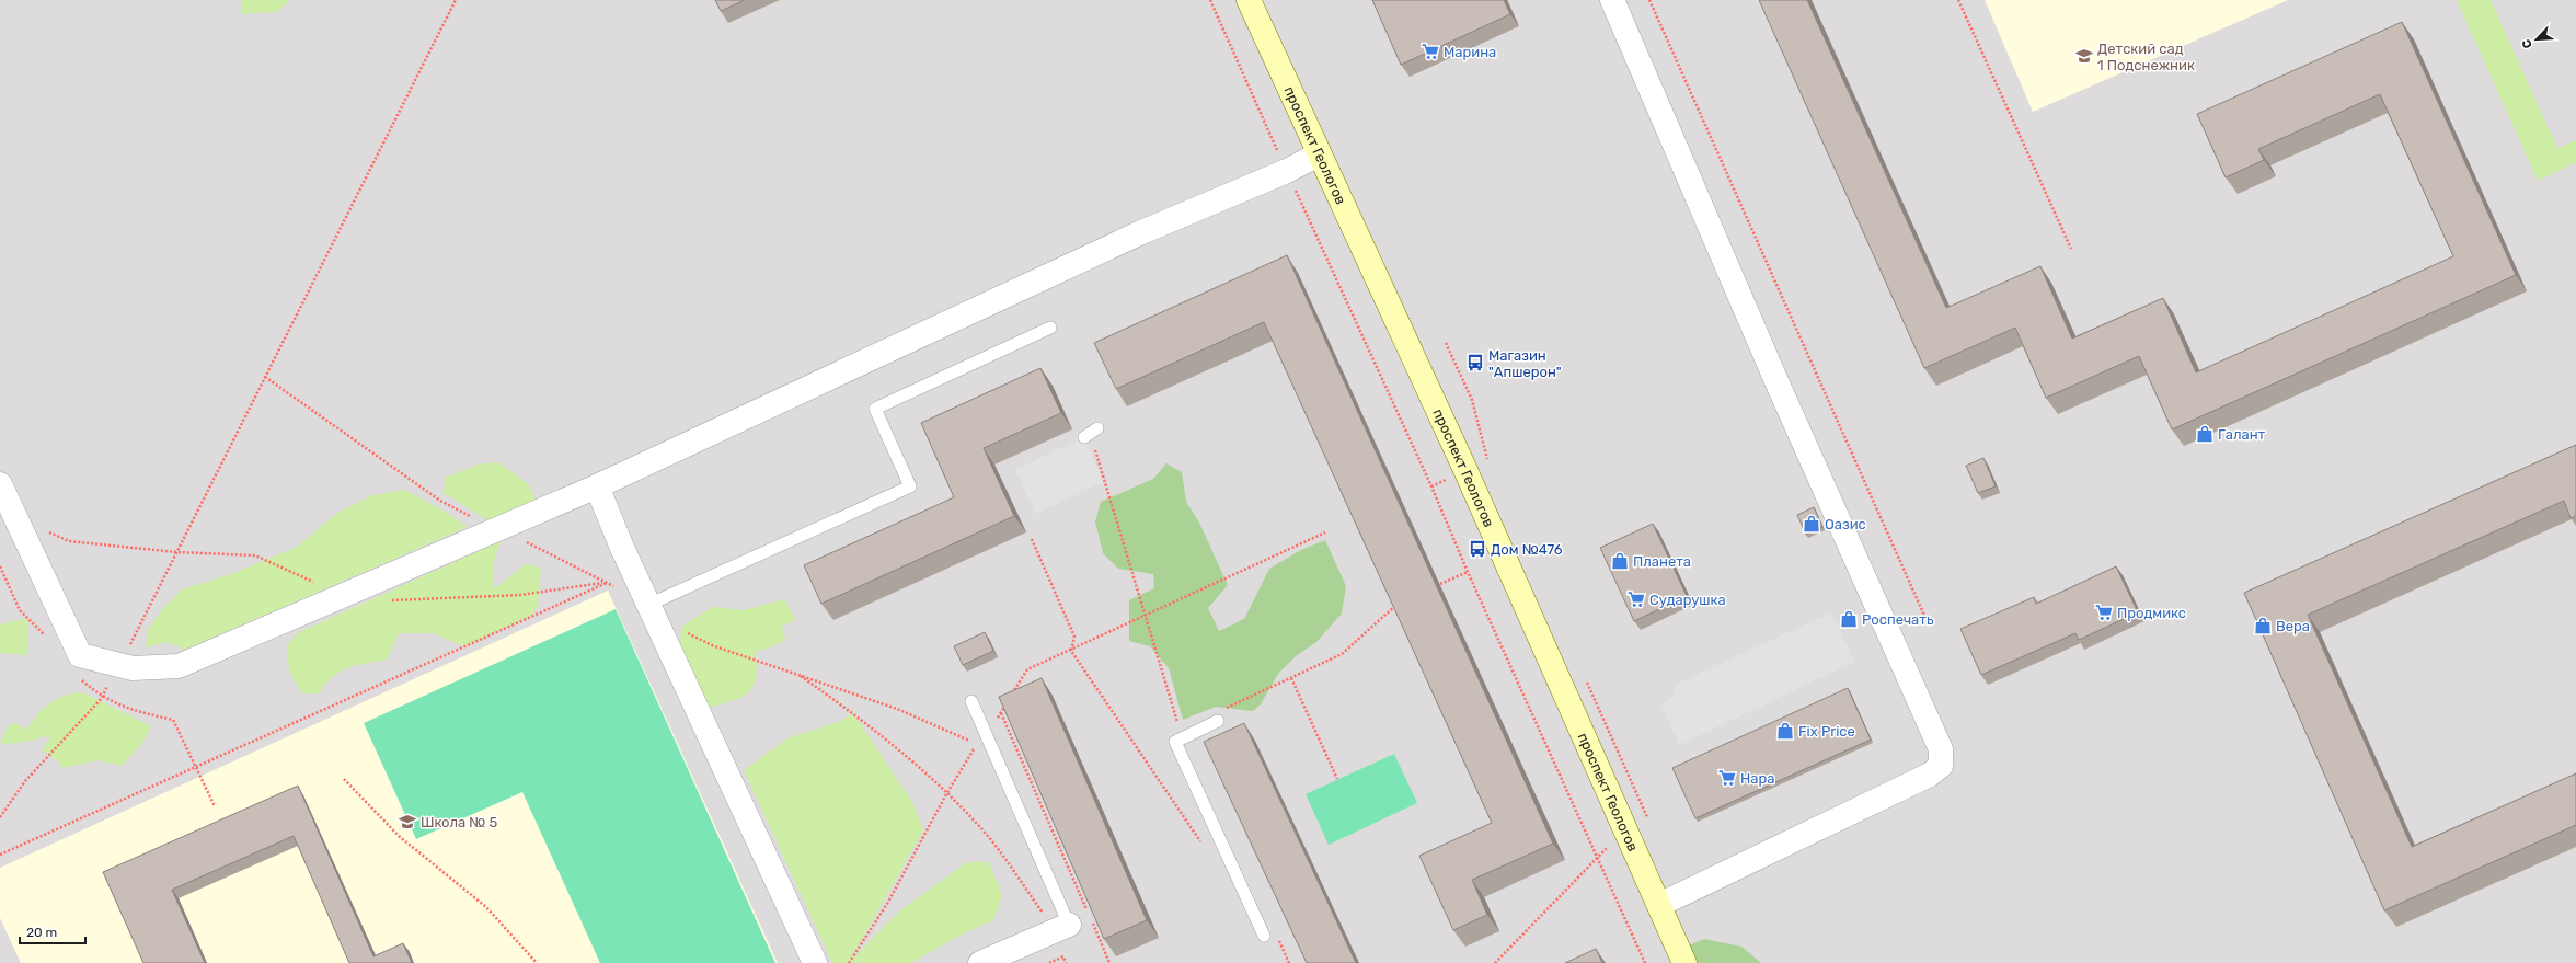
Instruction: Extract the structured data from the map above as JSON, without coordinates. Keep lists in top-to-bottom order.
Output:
{
  "streets": {
    "street": ["проспект Геологов"]
  },
  "places": {
    "supermarket": [
      "Марина",
      "Сударушка",
      "Продмикс",
      "Нара"
    ],
    "school or university": ["Детский сад 1 Подснежник", "Школа № 5"],
    "bus stop": ["Магазин \"Апшерон\"", "Дом №476"],
    "shop": [
      "Галант",
      "Оазис",
      "Планета",
      "Роспечать",
      "Вера",
      "Fix Price"
    ]
  },
  "scale_bar": "20 m",
  "north": "bottom left"
}
